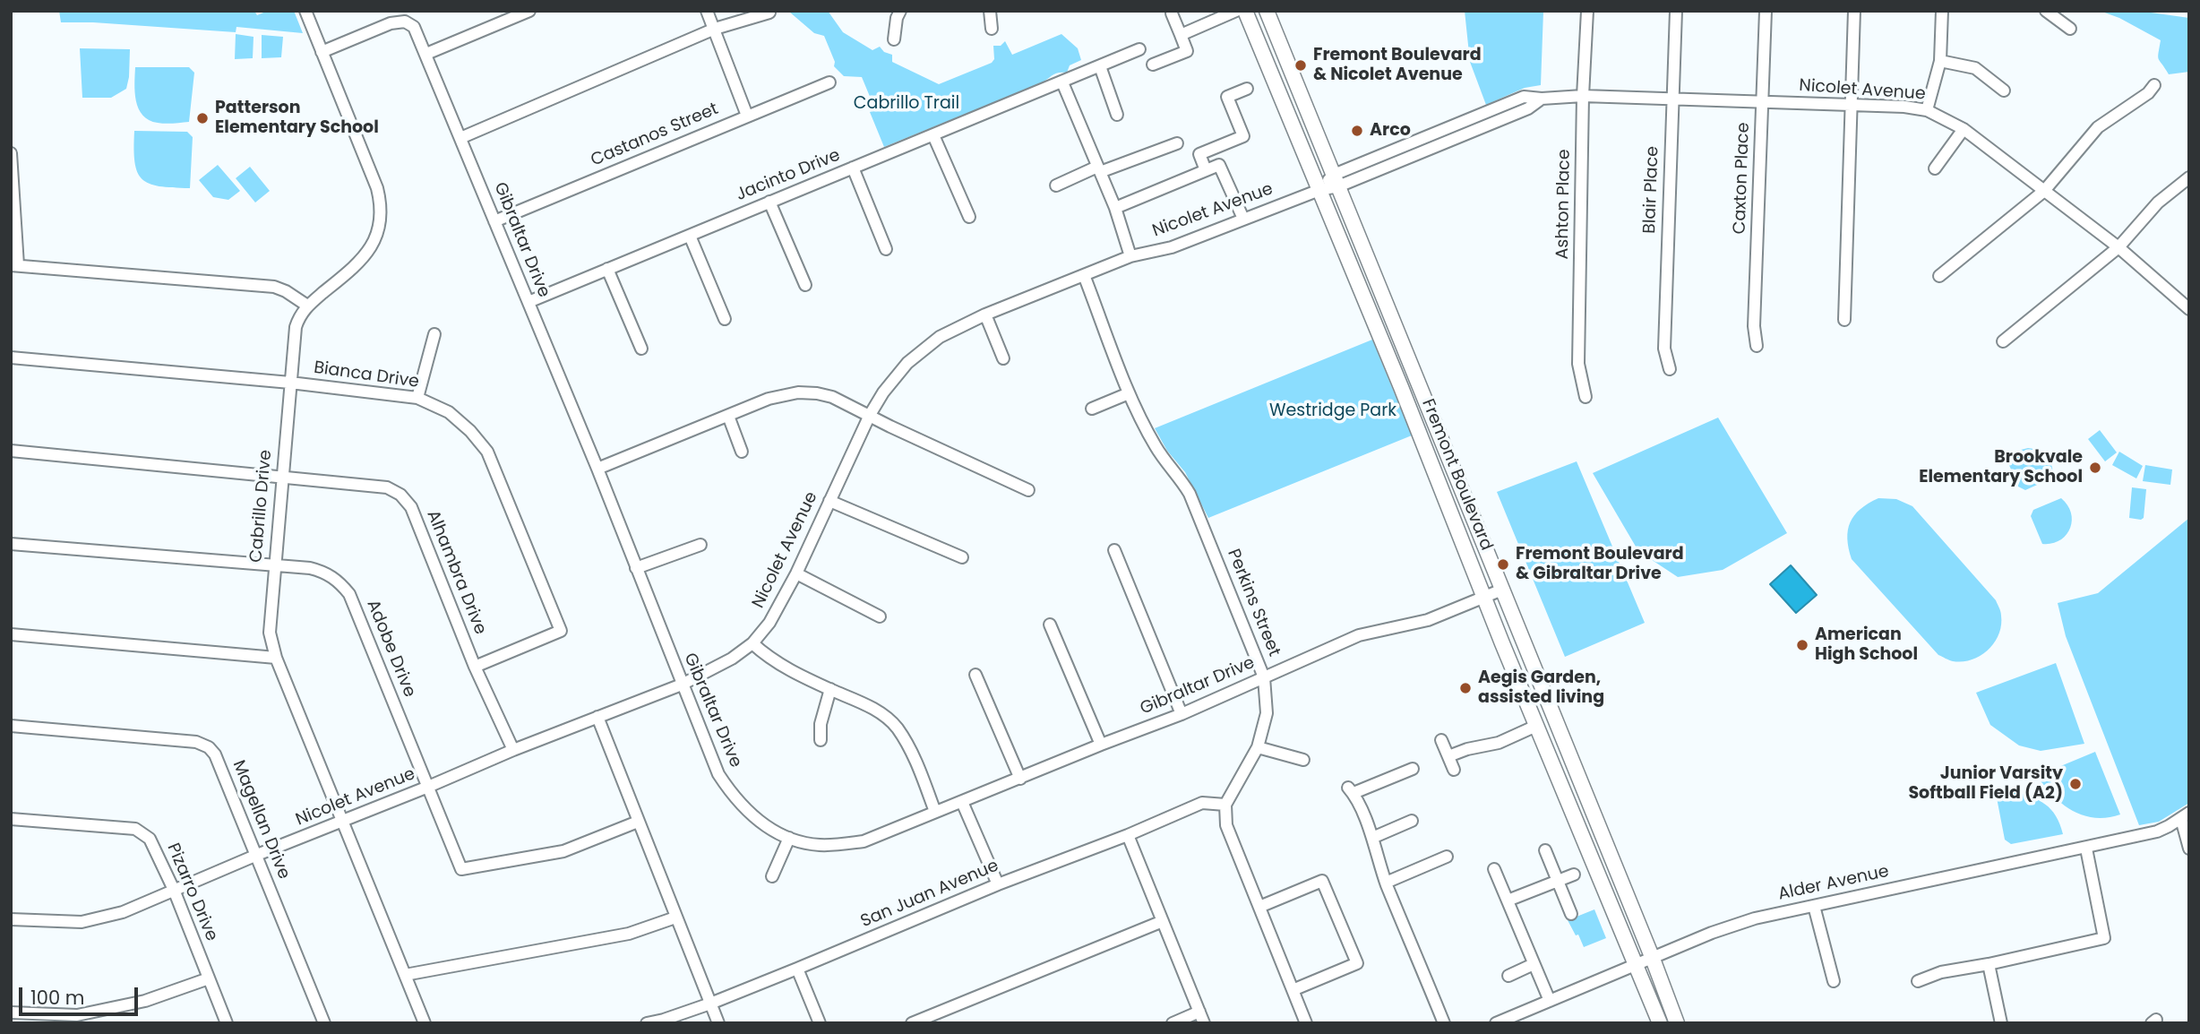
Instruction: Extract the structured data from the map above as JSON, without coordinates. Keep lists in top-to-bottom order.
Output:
{
  "streets": {
    "main road": ["Fremont Boulevard"],
    "street": [
      "Nicolet Avenue",
      "Castanos Street",
      "Jacinto Drive",
      "Caxton Place",
      "Blair Place",
      "Ashton Place",
      "Gibraltar Drive",
      "Bianca Drive",
      "Cabrillo Drive",
      "Alhambra Drive",
      "Perkins Street",
      "Adobe Drive",
      "Magellan Drive",
      "Alder Avenue",
      "Pizarro Drive",
      "San Juan Avenue"
    ]
  },
  "crossings": [
    ["Nicolet Avenue", "Caxton Place"],
    ["Nicolet Avenue", "Blair Place"],
    ["Nicolet Avenue", "Ashton Place"],
    ["Nicolet Avenue", "Gibraltar Drive"],
    ["Nicolet Avenue", "Fremont Boulevard"],
    ["Nicolet Avenue", "Cabrillo Drive"],
    ["Nicolet Avenue", "Alhambra Drive"],
    ["Nicolet Avenue", "Perkins Street"],
    ["Nicolet Avenue", "Adobe Drive"],
    ["Nicolet Avenue", "Magellan Drive"],
    ["Nicolet Avenue", "Pizarro Drive"],
    ["Castanos Street", "Gibraltar Drive"],
    ["Jacinto Drive", "Gibraltar Drive"],
    ["Gibraltar Drive", "Fremont Boulevard"],
    ["Gibraltar Drive", "Cabrillo Drive"],
    ["Gibraltar Drive", "Perkins Street"],
    ["Bianca Drive", "Cabrillo Drive"],
    ["Bianca Drive", "Alhambra Drive"],
    ["Fremont Boulevard", "Alder Avenue"],
    ["Cabrillo Drive", "Alhambra Drive"],
    ["Cabrillo Drive", "Adobe Drive"],
    ["Perkins Street", "San Juan Avenue"]
  ],
  "parks": ["Cabrillo Trail", "Westridge Park"],
  "places": [
    "Fremont Boulevard & Nicolet Avenue",
    "Patterson Elementary School",
    "Arco",
    "Brookvale Elementary School",
    "Fremont Boulevard & Gibraltar Drive",
    "American High School",
    "Aegis Garden, assisted living",
    "Junior Varsity Softball Field (A2)"
  ],
  "scale_bar": "100 m"
}
